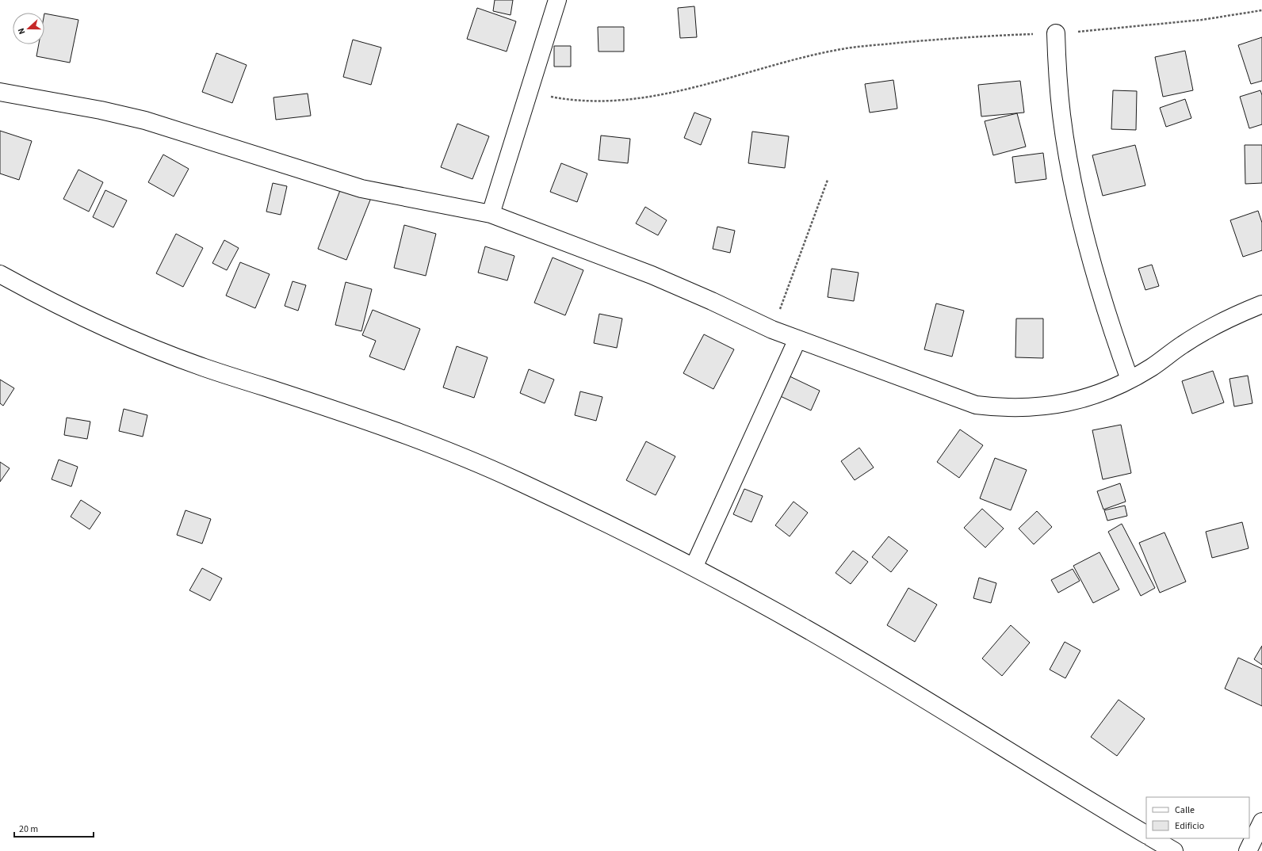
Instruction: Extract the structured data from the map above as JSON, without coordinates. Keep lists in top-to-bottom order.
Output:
{
  "legend": ["Calle", "Edificio"],
  "scale_bar": "20 m",
  "north": "left"
}
